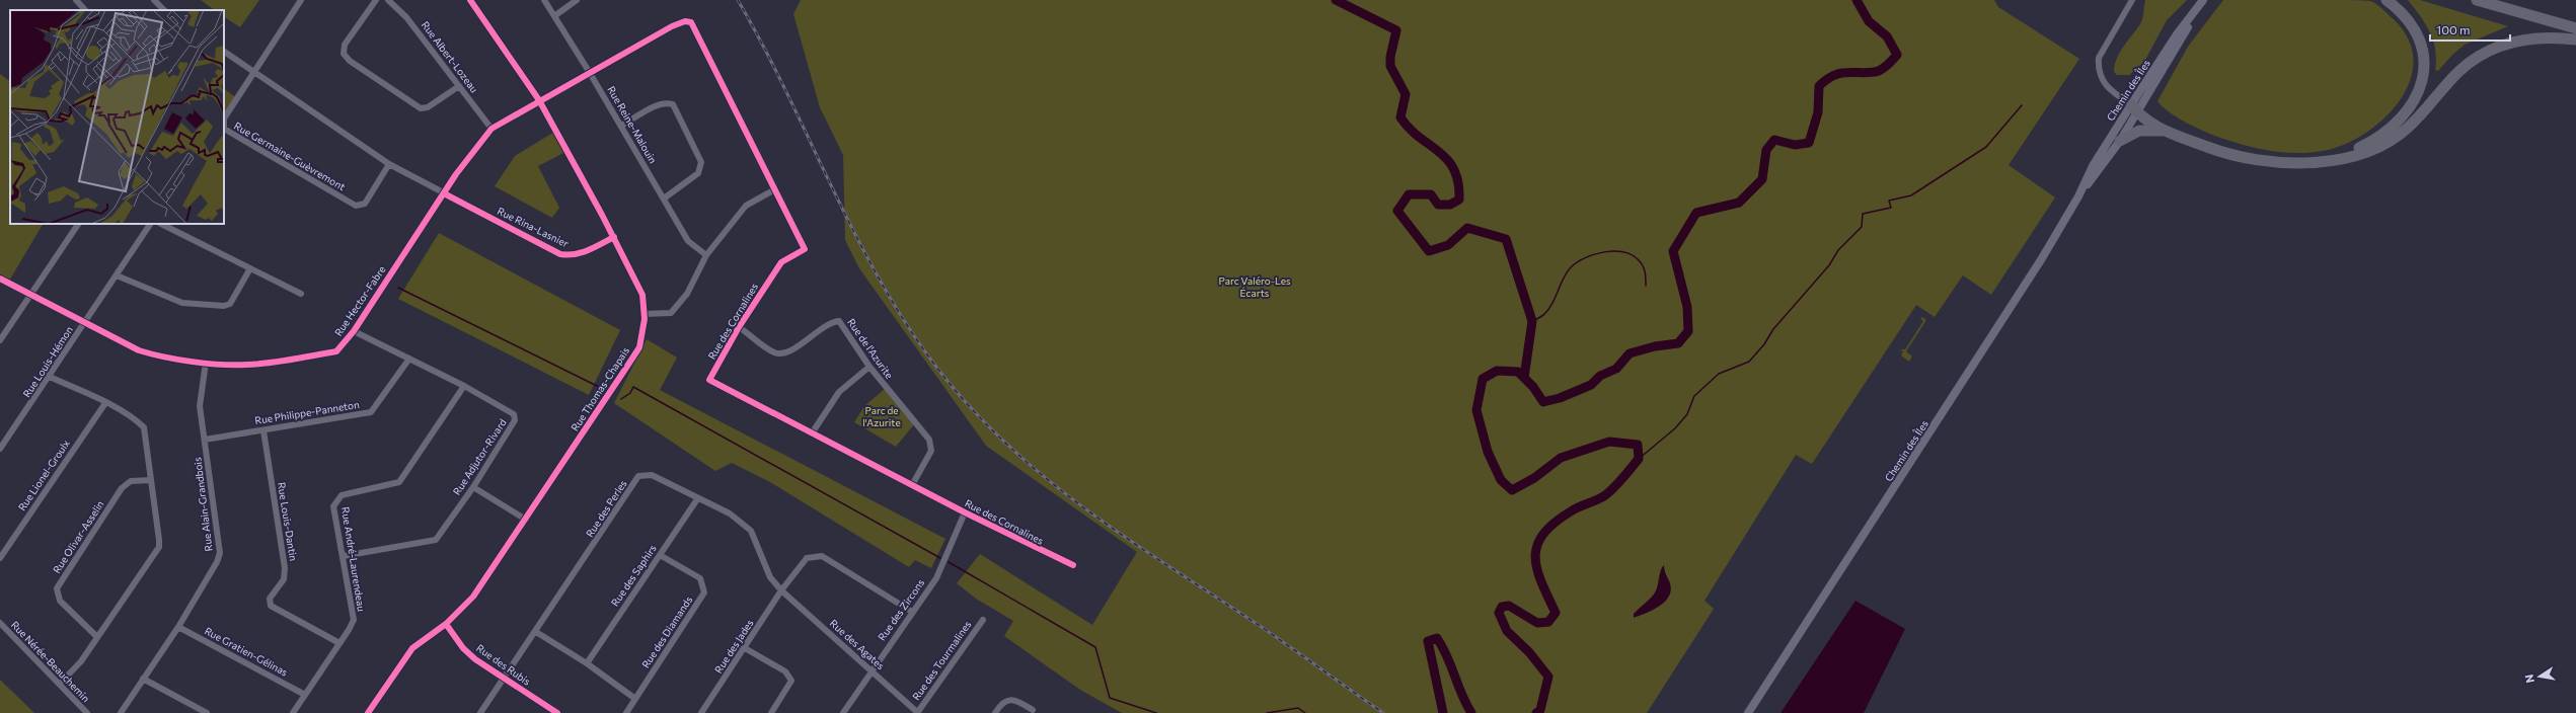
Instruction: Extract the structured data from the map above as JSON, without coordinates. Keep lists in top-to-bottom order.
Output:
{
  "streets": {
    "main road": ["Chemin des Îles"],
    "street": [
      "Rue Albert-Lozeau",
      "Rue Reine-Malouin",
      "Rue Germaine-Guèvremont",
      "Rue Rina-Lasnier",
      "Rue Hector-Fabre",
      "Rue des Cornalines",
      "Rue de l'Azurite",
      "Rue Louis-Hémon",
      "Rue Thomas-Chapais",
      "Rue Philippe-Panneton",
      "Rue Adjutor-Rivard",
      "Rue Lionel-Groulx",
      "Rue Alain-Grandbois",
      "Rue des Perles",
      "Rue Louis-Dantin",
      "Rue Olivar-Asselin",
      "Rue André-Laurendeau",
      "Rue des Saphirs",
      "Rue des Zircons",
      "Rue des Diamands",
      "Rue des Agates",
      "Rue des Jades",
      "Rue Gratien-Gélinas",
      "Rue des Tourmalines",
      "Rue Nérée-Beauchemin",
      "Rue des Rubis"
    ]
  },
  "crossings": [
    ["Rue Albert-Lozeau", "Rue Hector-Fabre"],
    ["Rue Reine-Malouin", "Rue Hector-Fabre"],
    ["Rue Reine-Malouin", "Rue des Cornalines"],
    ["Rue Germaine-Guèvremont", "Rue Rina-Lasnier"],
    ["Rue Rina-Lasnier", "Rue Hector-Fabre"],
    ["Rue Rina-Lasnier", "Rue Thomas-Chapais"],
    ["Rue Hector-Fabre", "Rue des Cornalines"],
    ["Rue Hector-Fabre", "Rue Louis-Hémon"],
    ["Rue Hector-Fabre", "Rue Thomas-Chapais"],
    ["Rue Hector-Fabre", "Rue Adjutor-Rivard"],
    ["Rue Hector-Fabre", "Rue Alain-Grandbois"],
    ["Rue des Cornalines", "Rue de l'Azurite"],
    ["Rue des Cornalines", "Rue des Zircons"],
    ["Rue Thomas-Chapais", "Rue des Rubis"],
    ["Rue Philippe-Panneton", "Rue Adjutor-Rivard"],
    ["Rue Philippe-Panneton", "Rue Alain-Grandbois"],
    ["Rue Philippe-Panneton", "Rue Louis-Dantin"],
    ["Rue Adjutor-Rivard", "Rue André-Laurendeau"],
    ["Rue Alain-Grandbois", "Rue Gratien-Gélinas"],
    ["Rue des Perles", "Rue des Saphirs"],
    ["Rue des Perles", "Rue des Agates"],
    ["Rue des Perles", "Rue des Jades"],
    ["Rue des Perles", "Rue des Rubis"],
    ["Rue Louis-Dantin", "Rue André-Laurendeau"],
    ["Rue André-Laurendeau", "Rue Gratien-Gélinas"],
    ["Rue des Saphirs", "Rue des Diamands"],
    ["Rue des Zircons", "Rue des Agates"],
    ["Rue des Zircons", "Rue des Jades"],
    ["Rue des Agates", "Rue des Jades"],
    ["Rue des Agates", "Rue des Tourmalines"]
  ],
  "parks": ["Parc Valéro-Les Écarts", "Parc de l'Azurite"],
  "scale_bar": "100 m",
  "north": "left"
}
